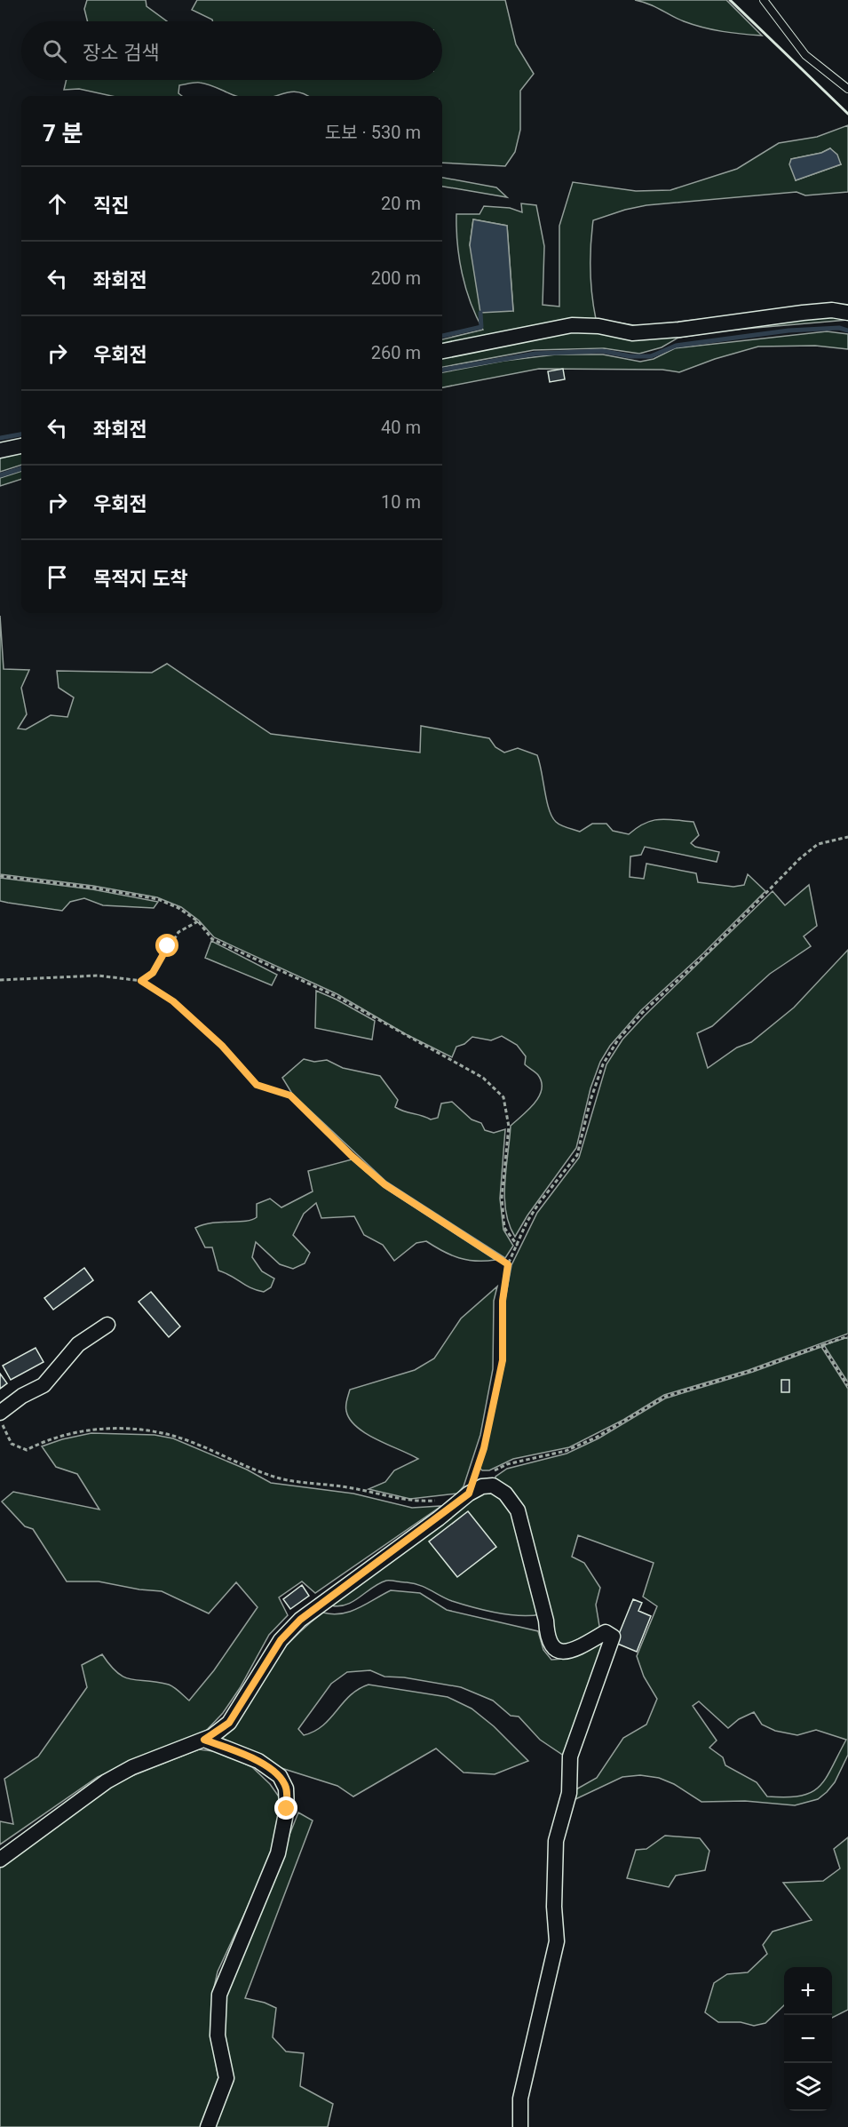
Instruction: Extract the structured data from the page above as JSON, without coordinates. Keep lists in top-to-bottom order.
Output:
{
  "page": {
    "search": "장소 검색",
    "heading": ["7 분", "도보 · 530 m"],
    "list": [
      ["직진", "20 m"],
      ["좌회전", "200 m"],
      ["우회전", "260 m"],
      ["좌회전", "40 m"],
      ["우회전", "10 m"],
      "목적지 도착"
    ],
    "map_buttons": ["+", "−"]
  }
}
